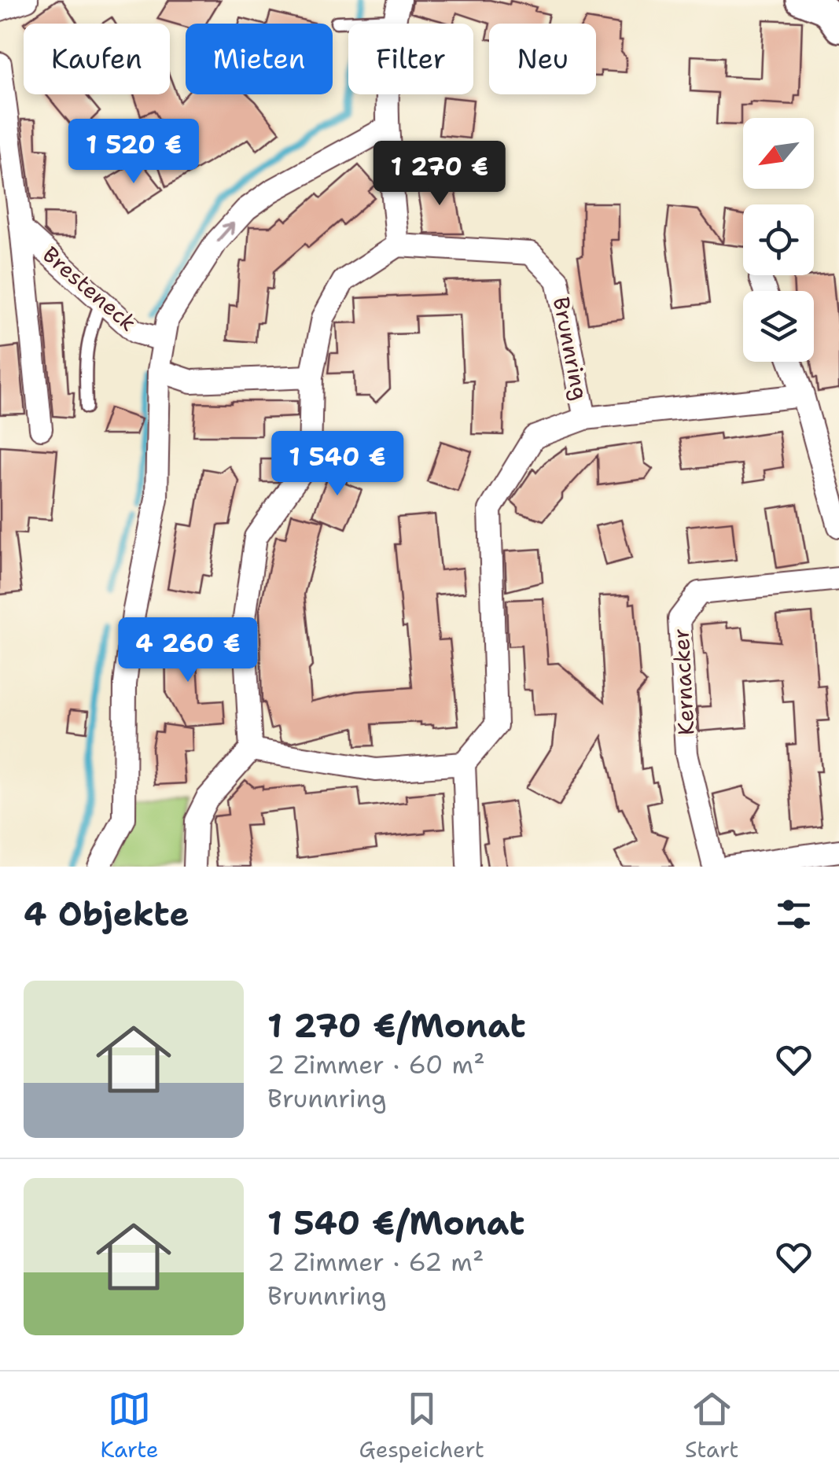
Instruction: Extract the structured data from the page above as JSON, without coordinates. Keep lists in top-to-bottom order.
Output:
{
  "streets": {
    "street": ["Bresteneck", "Brunnring", "Kernacker"]
  },
  "north": "bottom left",
  "page": {
    "chip": [
      "Kaufen",
      "Mieten",
      "Filter",
      "Neu"
    ],
    "price": [
      "1 520 €",
      "1 270 €",
      "1 540 €",
      "4 260 €"
    ],
    "heading": "4 Objekte",
    "list": [
      {
        "name": "1 270 €/Monat",
        "note": "2 Zimmer · 60 m² · Brunnring"
      },
      {
        "name": "1 540 €/Monat",
        "note": "2 Zimmer · 62 m² · Brunnring"
      }
    ],
    "tabs": ["Karte", "Gespeichert", "Start"]
  }
}
